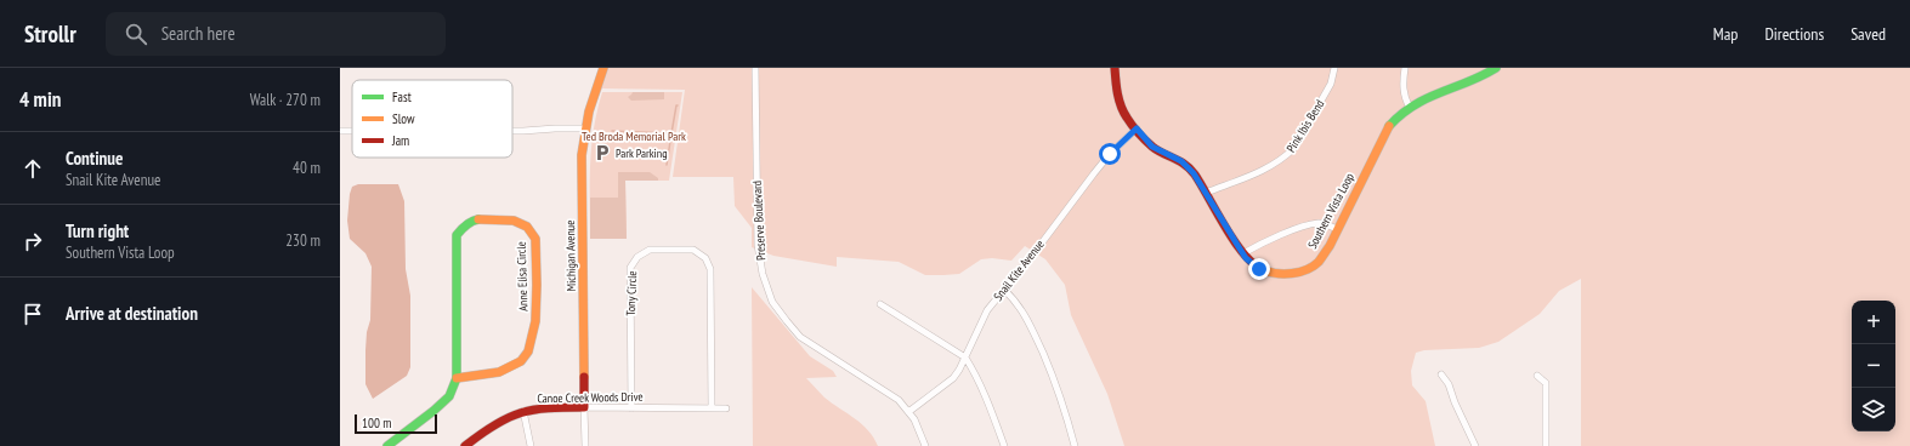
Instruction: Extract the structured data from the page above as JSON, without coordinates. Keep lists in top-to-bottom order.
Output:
{
  "streets": {
    "street": [
      "Pink Ibis Bend",
      "Southern Vista Loop",
      "Preserve Boulevard",
      "Michigan Avenue",
      "Snail Kite Avenue",
      "Anne Elisa Circle",
      "Tony Circle",
      "Canoe Creek Woods Drive"
    ]
  },
  "crossings": [
    ["Pink Ibis Bend", "Southern Vista Loop"],
    ["Southern Vista Loop", "Snail Kite Avenue"],
    ["Preserve Boulevard", "Snail Kite Avenue"],
    ["Michigan Avenue", "Canoe Creek Woods Drive"],
    ["Tony Circle", "Canoe Creek Woods Drive"]
  ],
  "parks": ["Ted Broda Memorial Park"],
  "places": {
    "parking": ["Park Parking"]
  },
  "legend": ["Fast", "Slow", "Jam"],
  "scale_bar": "100 m",
  "page": {
    "header": "Strollr",
    "search": "Search here",
    "nav": ["Map", "Directions", "Saved"],
    "heading": ["4 min", "Walk · 270 m"],
    "list": [
      ["Continue", "Snail Kite Avenue", "40 m"],
      ["Turn right", "Southern Vista Loop", "230 m"],
      "Arrive at destination"
    ],
    "map_buttons": ["+", "−"],
    "scale": "100 m"
  }
}
